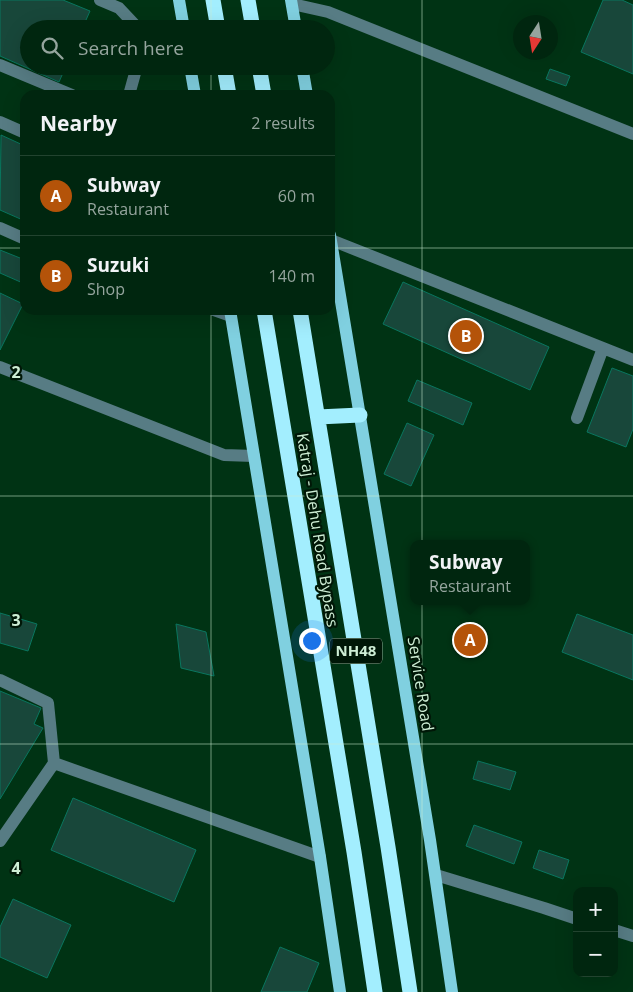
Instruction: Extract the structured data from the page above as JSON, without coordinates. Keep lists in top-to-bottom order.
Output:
{
  "streets": {
    "highway": ["Katraj - Dehu Road Bypass", "NH48"],
    "main road": ["Service Road"]
  },
  "north": "bottom",
  "page": {
    "search": "Search here",
    "heading": ["Nearby", "2 results"],
    "list": [
      {
        "mark": "A",
        "name": "Subway",
        "note": "Restaurant",
        "value": "60 m"
      },
      {
        "mark": "B",
        "name": "Suzuki",
        "note": "Shop",
        "value": "140 m"
      }
    ],
    "pins": ["B", "A"],
    "popup": ["Subway", "Restaurant"],
    "map_buttons": ["+", "−"]
  },
  "grid": {
    "rows": ["2", "3", "4"]
  }
}
